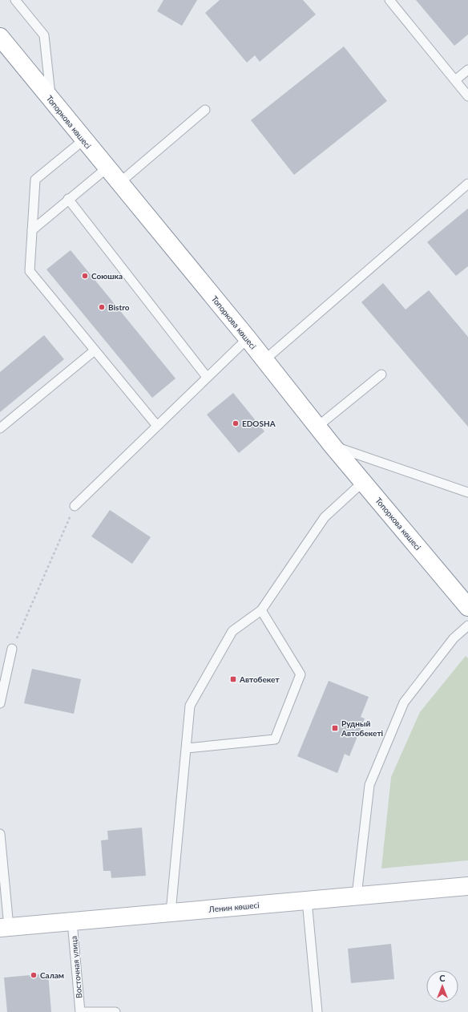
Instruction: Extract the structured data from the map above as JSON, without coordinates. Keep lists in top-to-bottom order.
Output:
{
  "streets": {
    "main road": ["Топоркова көшесі", "Ленин көшесі"],
    "lane": ["Восточная улица"]
  },
  "crossings": [
    ["Ленин көшесі", "Восточная улица"]
  ],
  "places": {
    "other": [
      "Союшка",
      "Bistro",
      "EDOSHA",
      "Салам"
    ],
    "transit": ["Автобекет", "Рудный Автобекеті"]
  },
  "north": "top"
}
